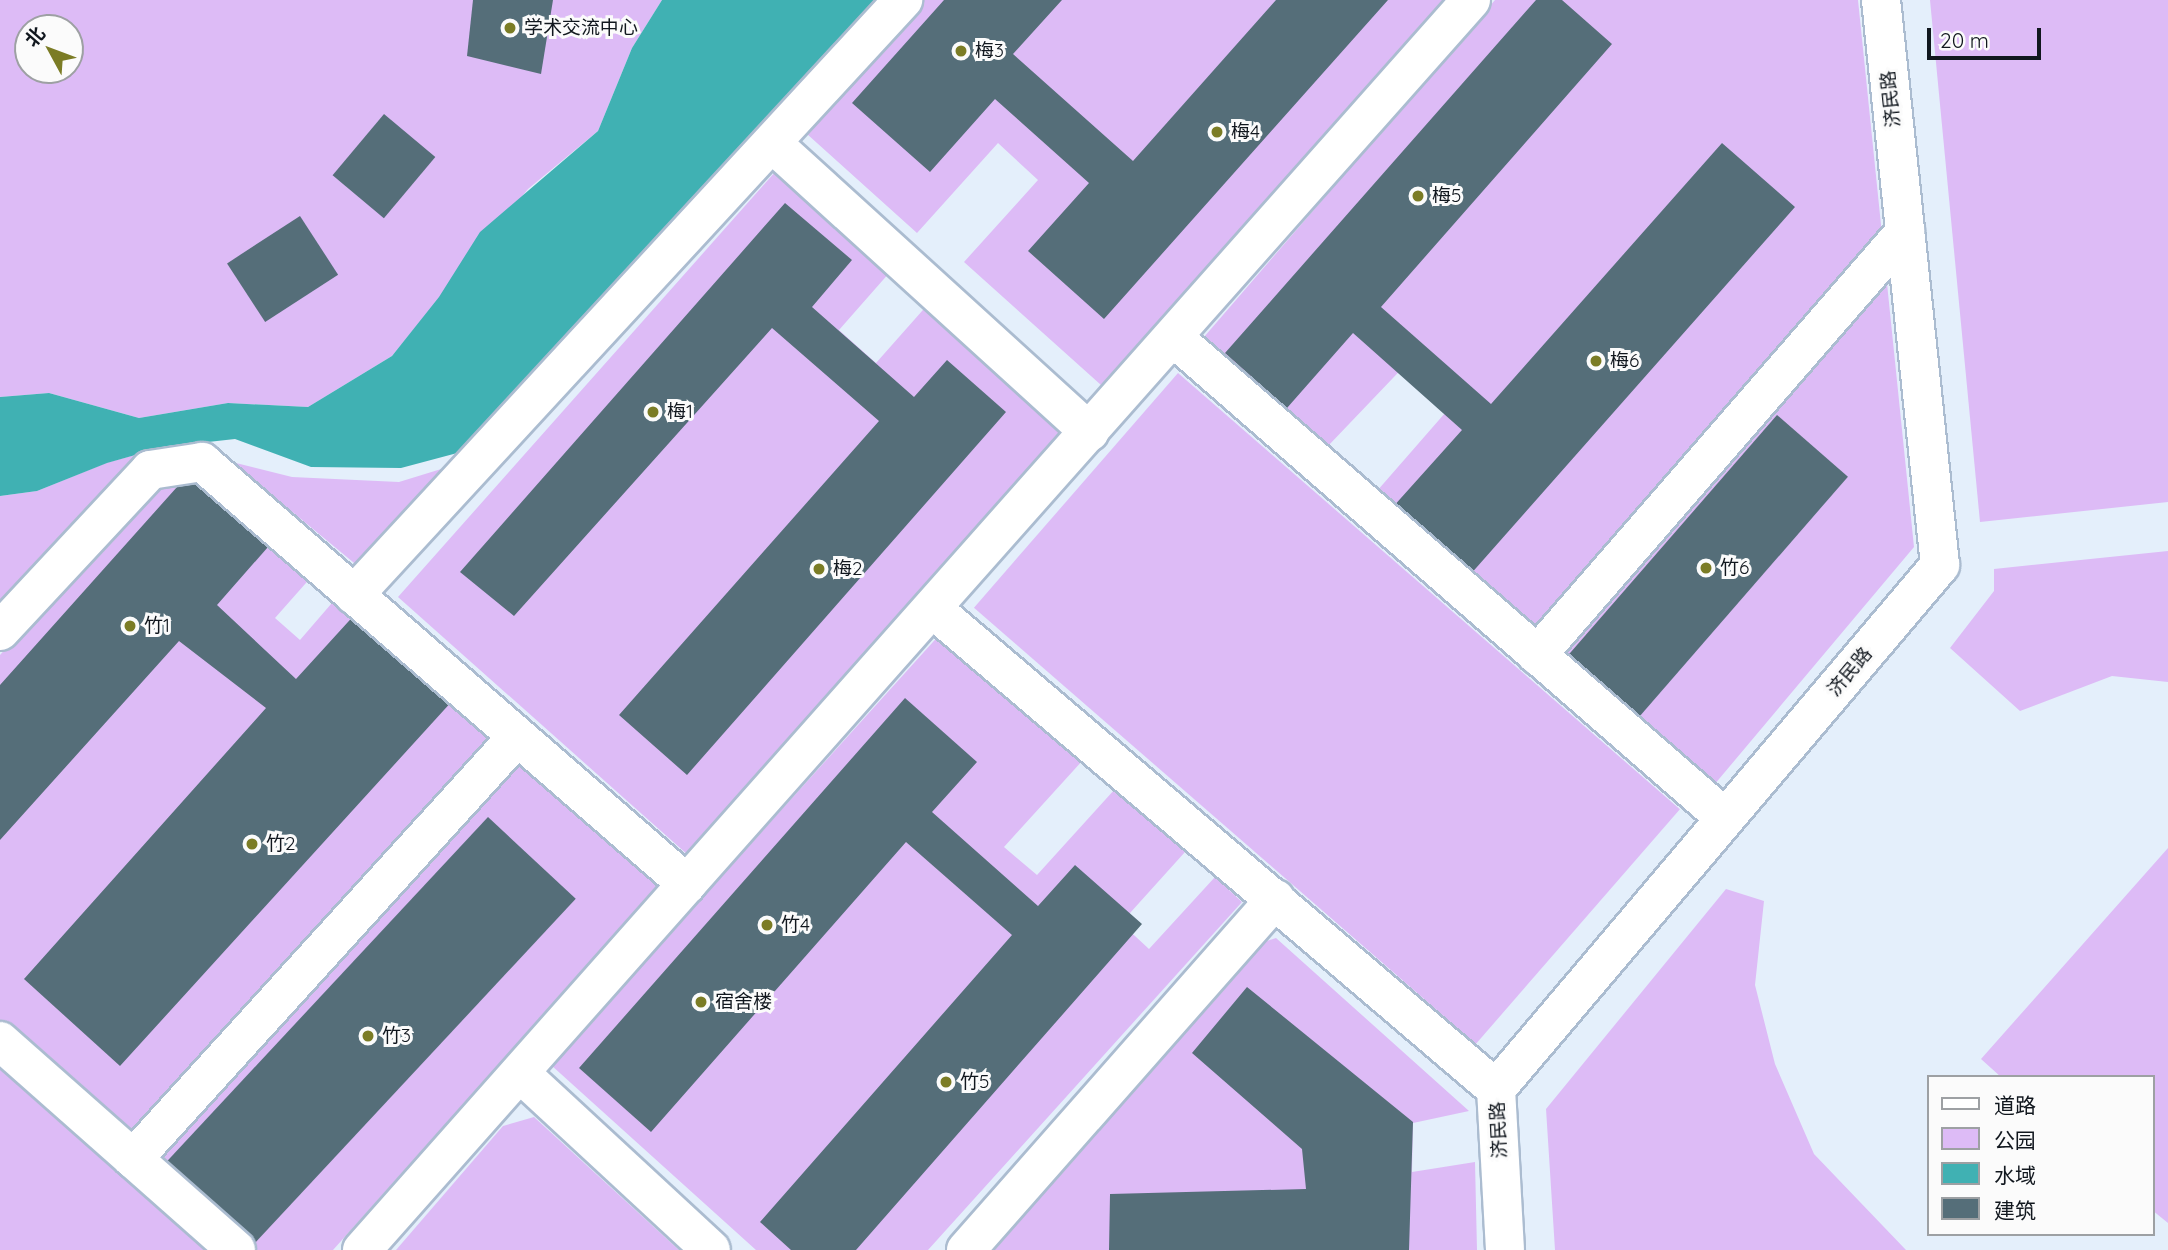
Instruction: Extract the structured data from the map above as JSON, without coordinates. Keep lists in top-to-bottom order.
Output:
{
  "streets": {
    "street": ["济民路"]
  },
  "places": [
    "学术交流中心",
    "梅3",
    "梅4",
    "梅5",
    "梅6",
    "梅1",
    "竹6",
    "梅2",
    "竹1",
    "竹2",
    "竹4",
    "宿舍楼",
    "竹3",
    "竹5"
  ],
  "legend": [
    "道路",
    "公园",
    "水域",
    "建筑"
  ],
  "scale_bar": "20 m",
  "north": "top left"
}
